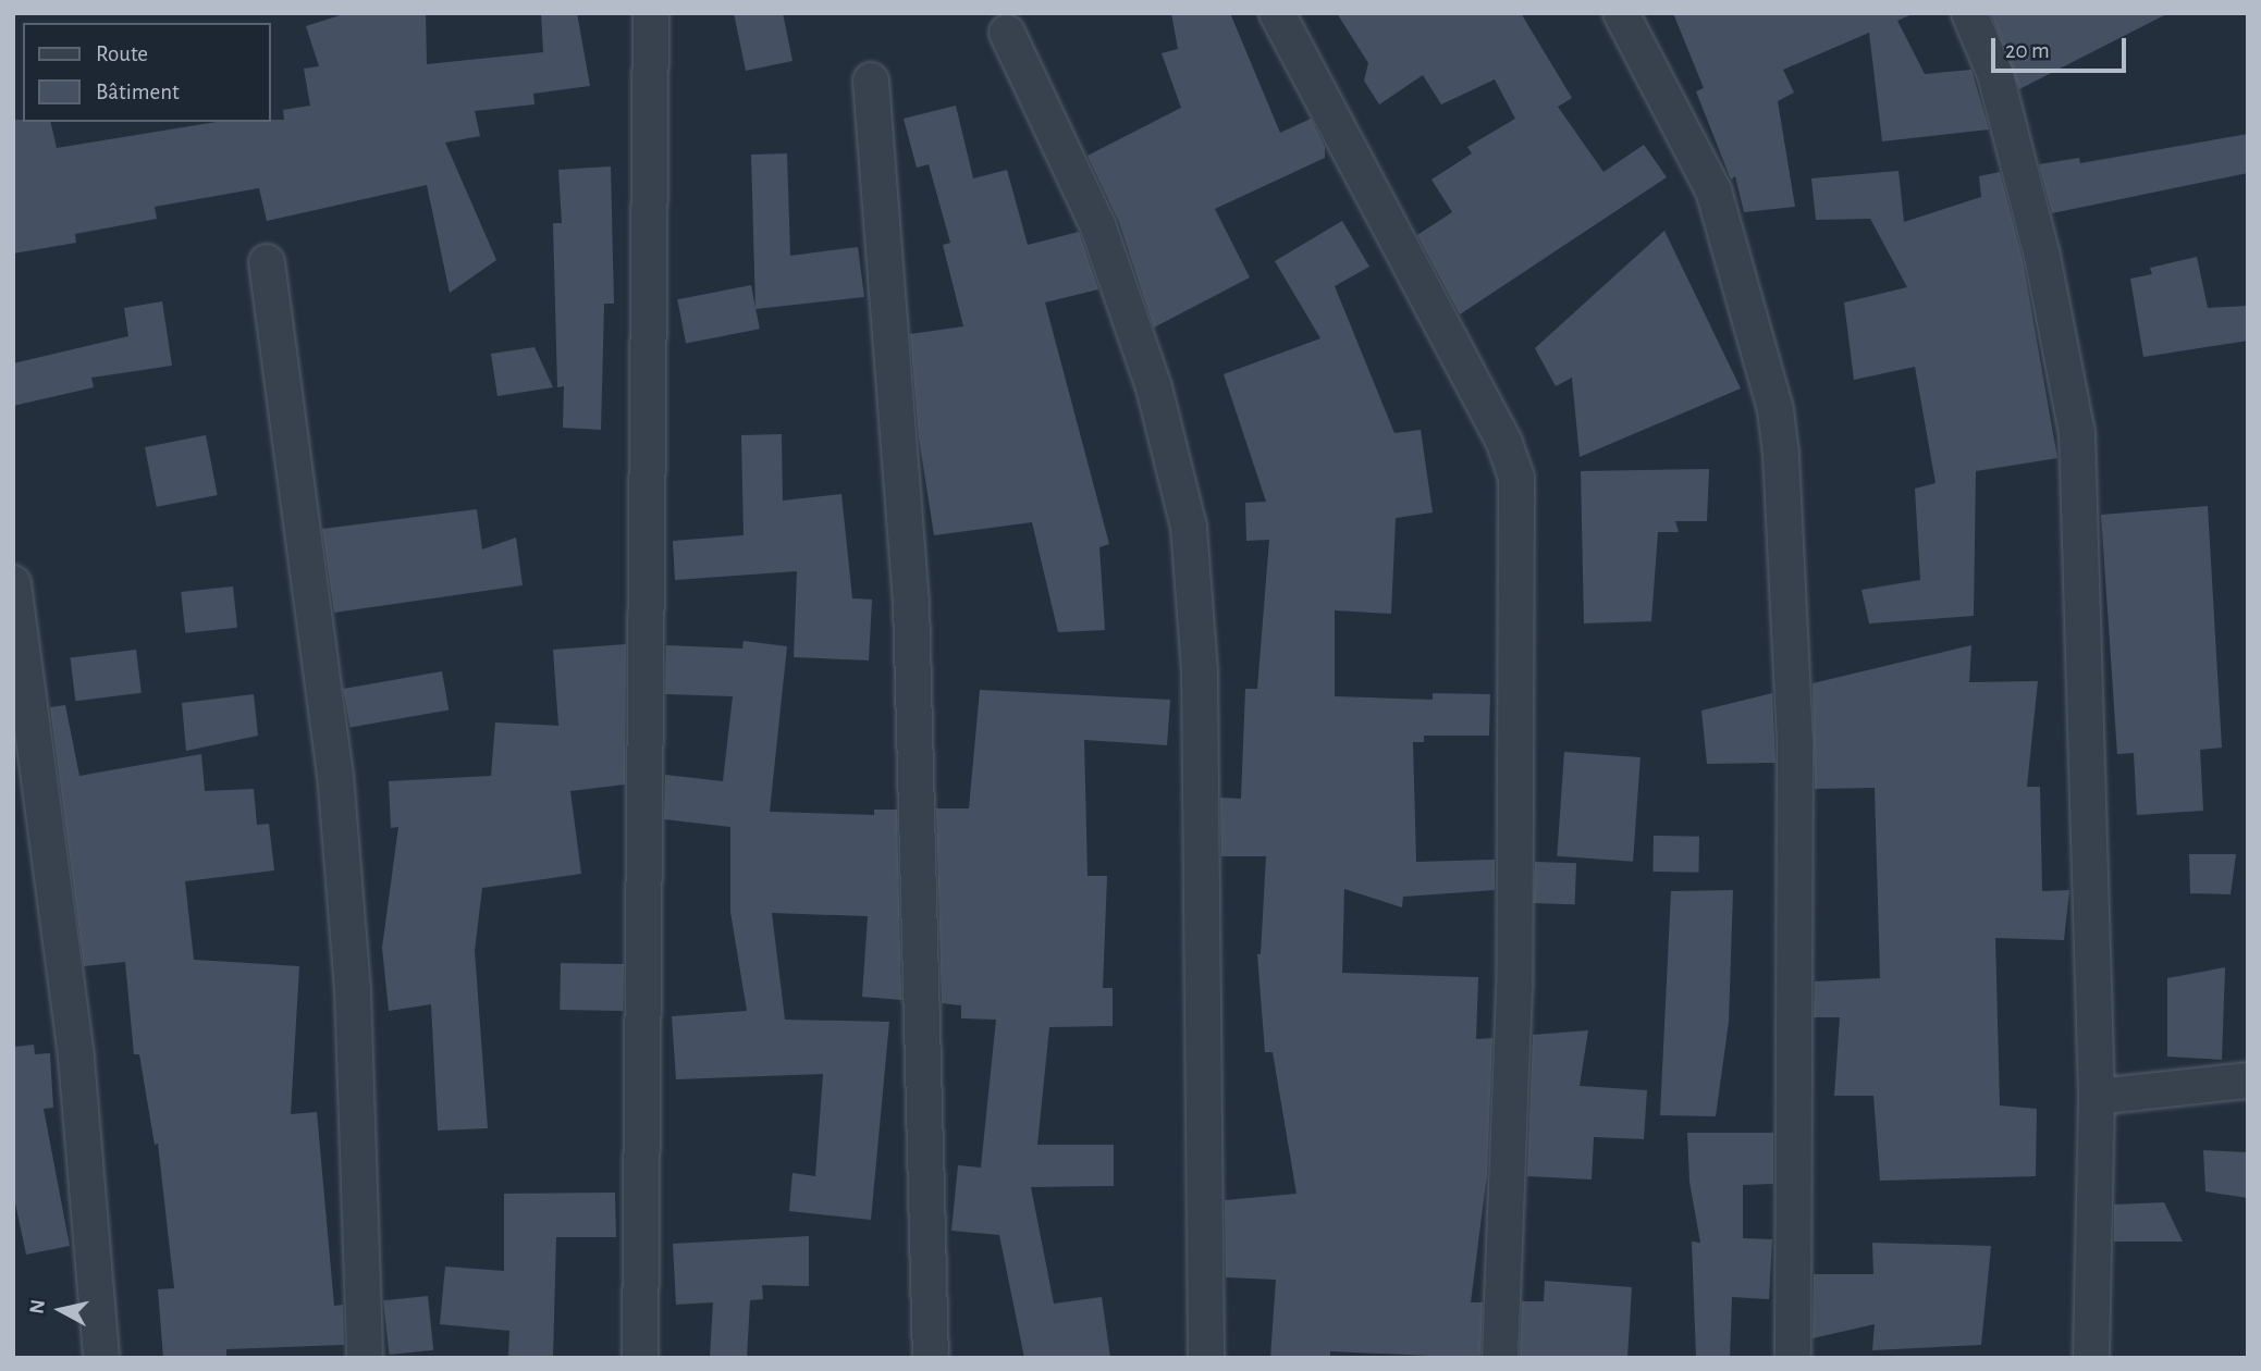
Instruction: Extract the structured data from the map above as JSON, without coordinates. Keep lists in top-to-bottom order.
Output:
{
  "legend": ["Route", "Bâtiment"],
  "scale_bar": "20 m",
  "north": "left"
}
